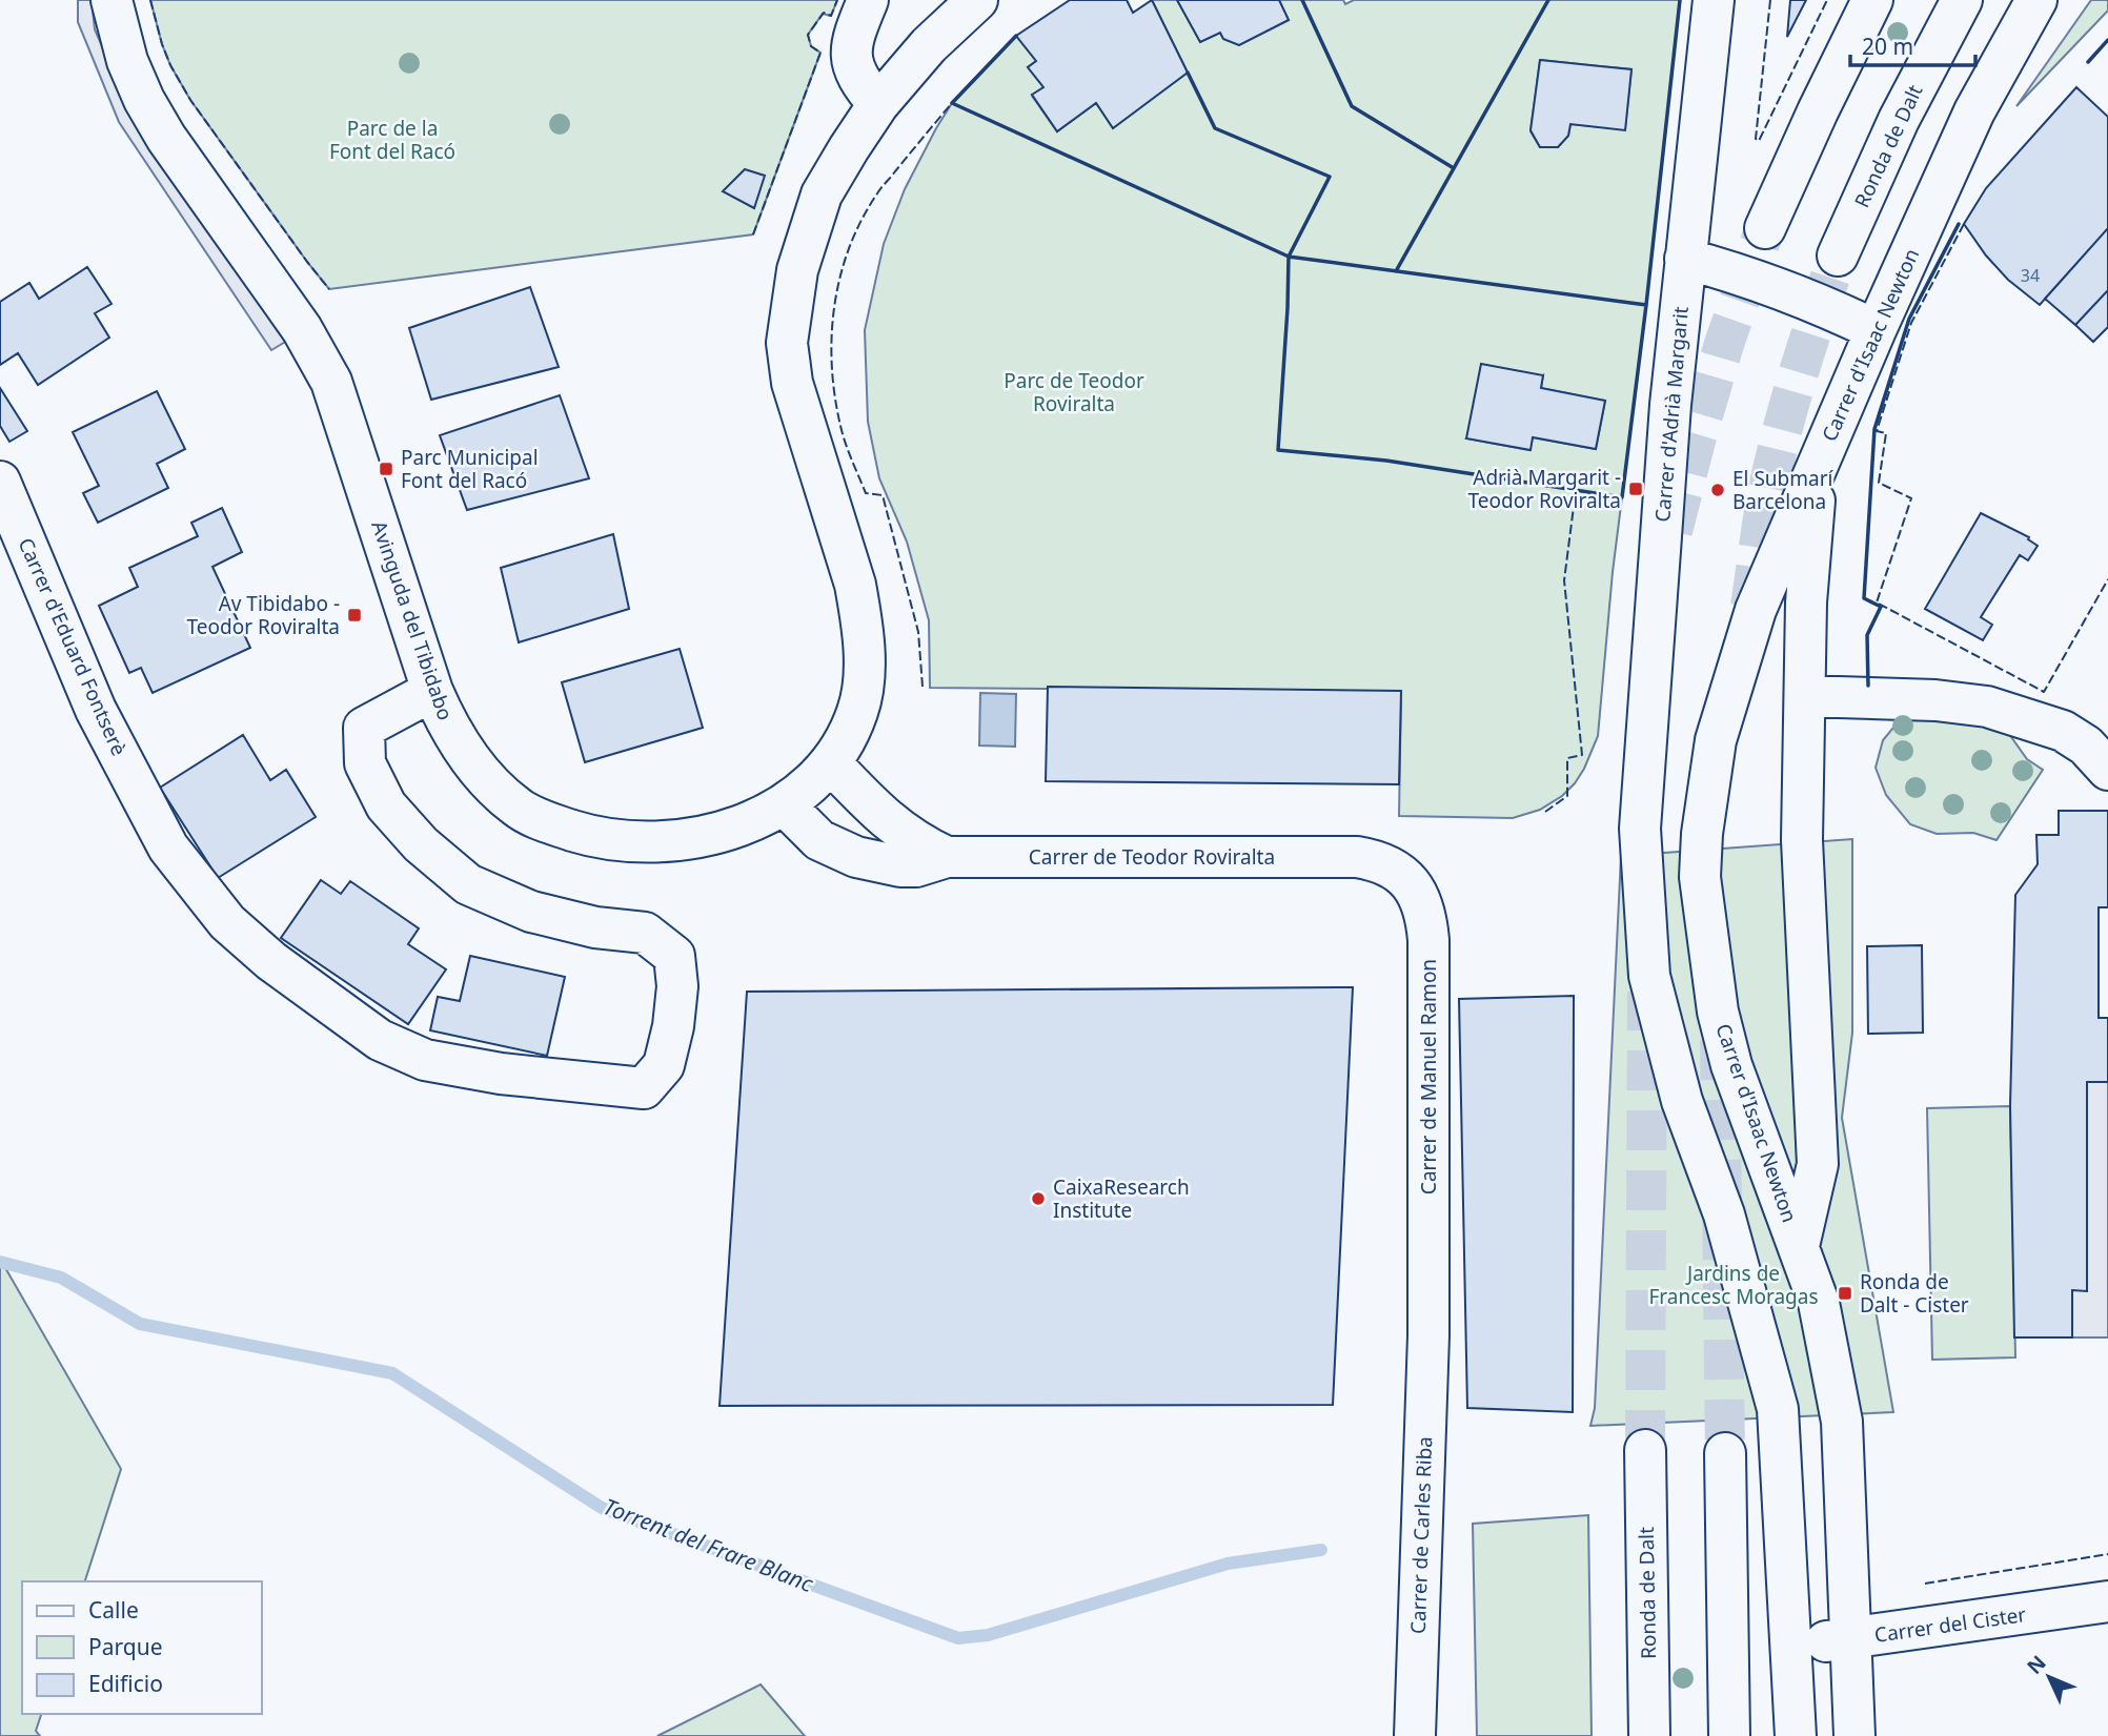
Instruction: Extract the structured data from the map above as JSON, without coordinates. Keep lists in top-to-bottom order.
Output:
{
  "streets": {
    "main road": [
      "Ronda de Dalt",
      "Carrer d'Isaac Newton",
      "Carrer d'Adrià Margarit",
      "Avinguda del Tibidabo",
      "Carrer d'Eduard Fontserè",
      "Carrer de Teodor Roviralta",
      "Carrer de Manuel Ramon",
      "Carrer de Carles Riba",
      "Carrer del Cister"
    ]
  },
  "crossings": [
    ["Carrer d'Isaac Newton", "Carrer del Cister"],
    ["Carrer d'Adrià Margarit", "Carrer del Cister"],
    ["Avinguda del Tibidabo", "Carrer d'Eduard Fontserè"],
    ["Avinguda del Tibidabo", "Carrer de Teodor Roviralta"],
    ["Carrer de Teodor Roviralta", "Carrer de Manuel Ramon"],
    ["Carrer de Manuel Ramon", "Carrer de Carles Riba"]
  ],
  "water": ["Torrent del Frare Blanc"],
  "parks": ["Parc de la Font del Racó", "Parc de Teodor Roviralta", "Jardins de Francesc Moragas"],
  "places": {
    "transit": [
      "Parc Municipal Font del Racó",
      "Adrià Margarit - Teodor Roviralta",
      "Av Tibidabo - Teodor Roviralta",
      "Ronda de Dalt - Cister"
    ],
    "other": ["El Submarí Barcelona", "CaixaResearch Institute"]
  },
  "house_numbers": ["34"],
  "legend": ["Calle", "Parque", "Edificio"],
  "scale_bar": "20 m",
  "north": "top left"
}
